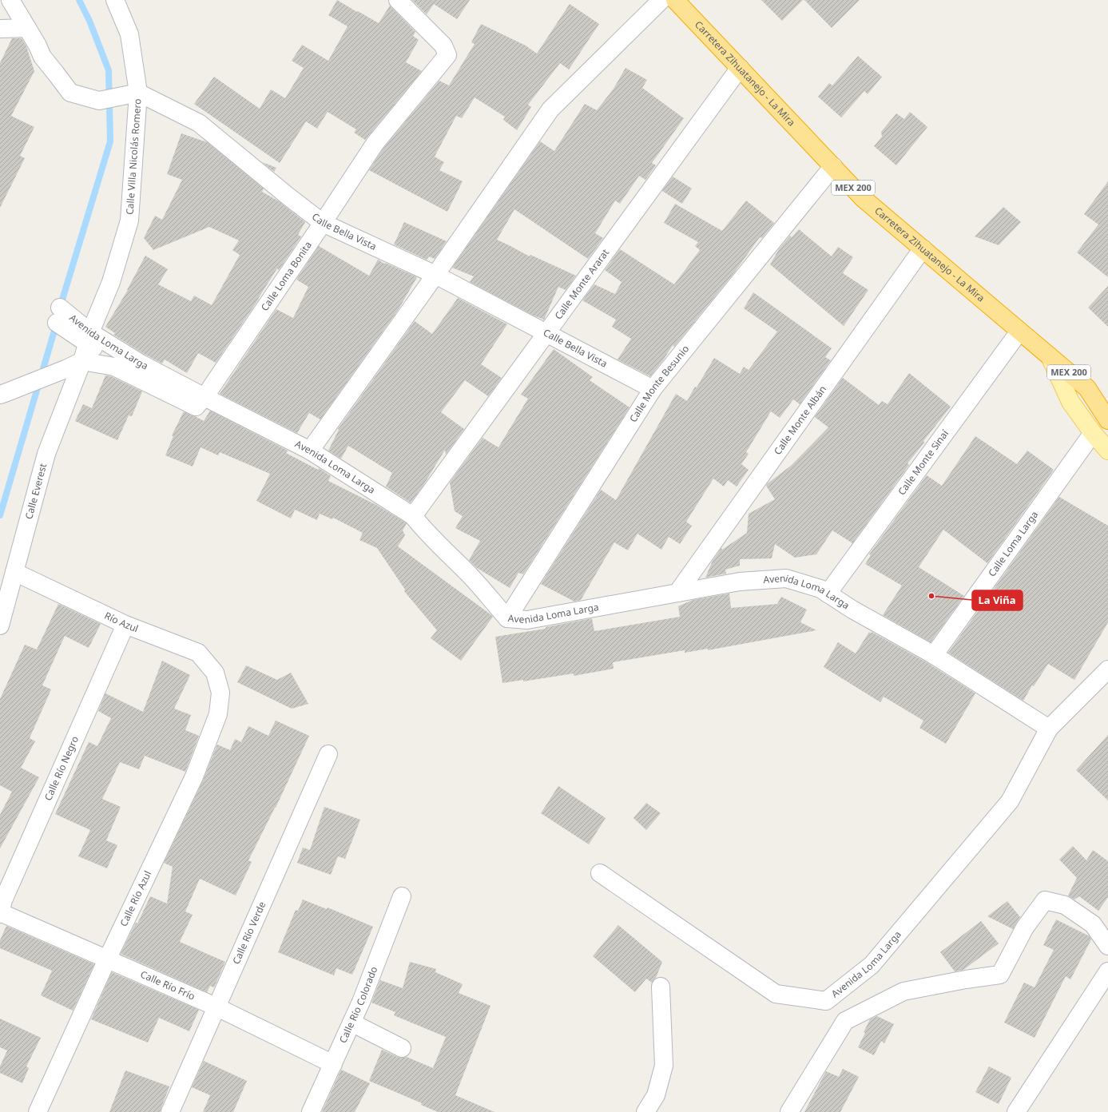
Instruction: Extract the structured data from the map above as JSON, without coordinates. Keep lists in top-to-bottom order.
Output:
{
  "streets": {
    "highway": ["Carretera Zihuatanejo - La Mira", "MEX 200"],
    "street": [
      "Calle Villa Nicolás Romero",
      "Calle Bella Vista",
      "Calle Loma Bonita",
      "Calle Monte Ararat",
      "Avenida Loma Larga",
      "Calle Monte Besunio",
      "Calle Monte Albán",
      "Calle Monte Sinaí",
      "Calle Everest",
      "Calle Loma Larga",
      "Río Azul",
      "Calle Río Negro",
      "Calle Río Azul",
      "Calle Río Verde",
      "Calle Río Frío",
      "Calle Río Colorado"
    ]
  },
  "crossings": [
    ["Carretera Zihuatanejo - La Mira", "MEX 200"],
    ["Carretera Zihuatanejo - La Mira", "Calle Monte Ararat"],
    ["Carretera Zihuatanejo - La Mira", "Calle Monte Besunio"],
    ["Carretera Zihuatanejo - La Mira", "Calle Monte Albán"],
    ["Carretera Zihuatanejo - La Mira", "Calle Monte Sinaí"],
    ["Calle Villa Nicolás Romero", "Calle Bella Vista"],
    ["Calle Villa Nicolás Romero", "Avenida Loma Larga"],
    ["Calle Villa Nicolás Romero", "Calle Everest"],
    ["Calle Bella Vista", "Calle Loma Bonita"],
    ["Calle Bella Vista", "Calle Monte Ararat"],
    ["Calle Bella Vista", "Calle Monte Besunio"],
    ["Calle Loma Bonita", "Avenida Loma Larga"],
    ["Calle Monte Ararat", "Avenida Loma Larga"],
    ["Avenida Loma Larga", "Calle Monte Besunio"],
    ["Avenida Loma Larga", "Calle Monte Albán"],
    ["Avenida Loma Larga", "Calle Monte Sinaí"],
    ["Avenida Loma Larga", "Calle Everest"],
    ["Avenida Loma Larga", "Calle Loma Larga"],
    ["Calle Everest", "Río Azul"],
    ["Río Azul", "Calle Río Negro"],
    ["Río Azul", "Calle Río Azul"],
    ["Calle Río Negro", "Calle Río Frío"],
    ["Calle Río Azul", "Calle Río Frío"],
    ["Calle Río Verde", "Calle Río Frío"],
    ["Calle Río Frío", "Calle Río Colorado"]
  ],
  "places": ["La Viña"]
}
